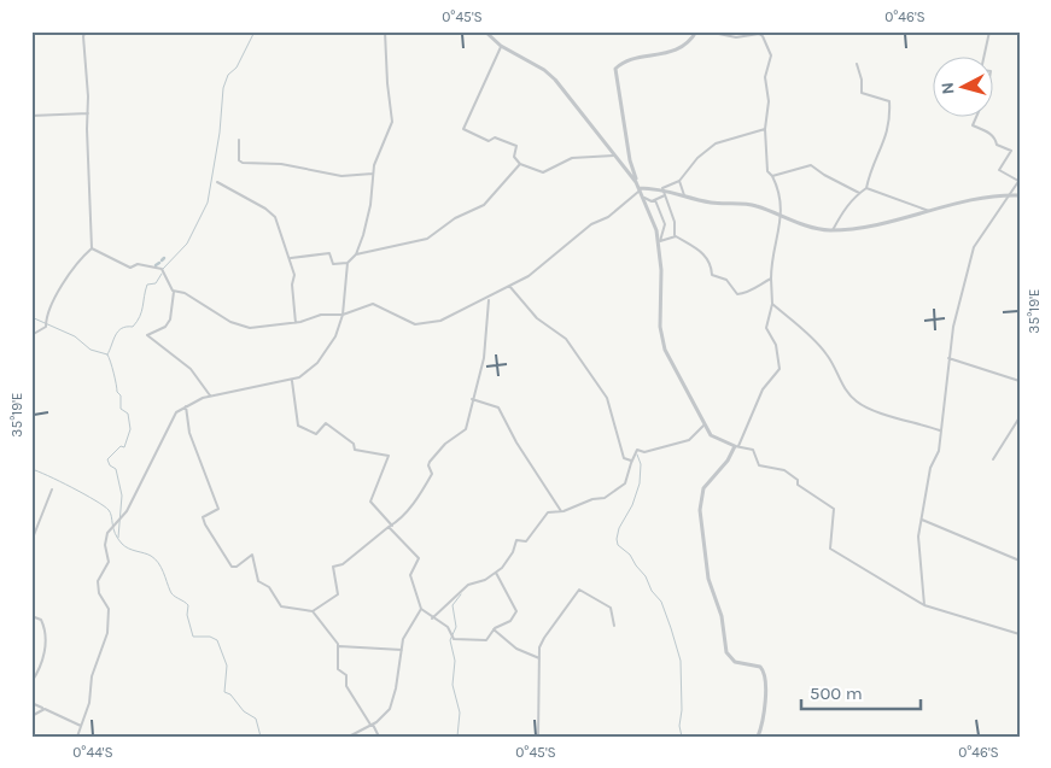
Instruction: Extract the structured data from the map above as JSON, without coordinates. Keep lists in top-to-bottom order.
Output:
{
  "scale_bar": "500 m",
  "north": "left",
  "coordinates": [
    "0°45'S",
    "0°46'S",
    "35°19'E",
    "0°44'S"
  ]
}
